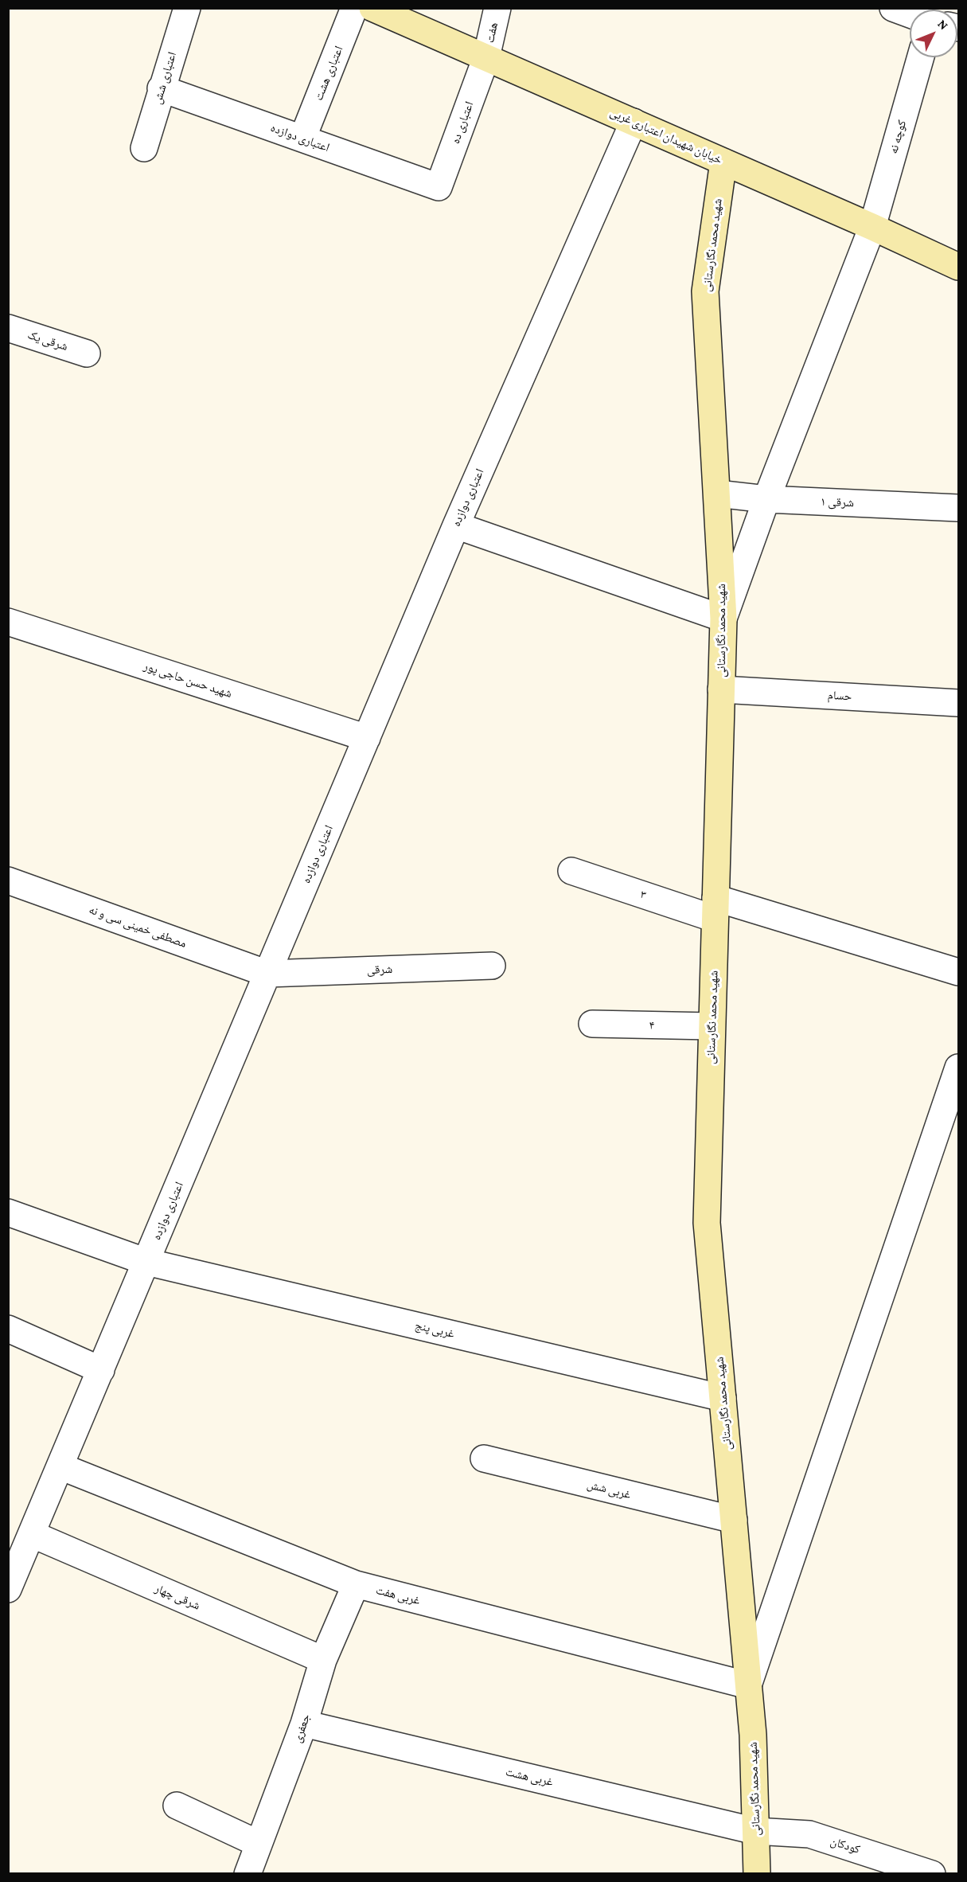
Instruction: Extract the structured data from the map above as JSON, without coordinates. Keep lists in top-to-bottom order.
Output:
{
  "streets": {
    "street": [
      "هفت",
      "اعتباری هشت",
      "اعتباری شش",
      "اعتباری ده",
      "خیابان شهیدان اعتباری غربی",
      "کوچه نه",
      "اعتباری دوازده",
      "شهید محمد نگارستانی",
      "شرقی یک",
      "۱ شرقی",
      "شهید حسن حاجی پور",
      "حسام",
      "۳",
      "مصطفی خمینی سی و نه",
      "شرقی",
      "۴",
      "غربی پنج",
      "غربی شش",
      "غربی هفت",
      "شرقی چهار",
      "جعفری",
      "غربی هشت",
      "کودکان"
    ]
  },
  "crossings": [
    ["هفت", "اعتباری ده"],
    ["هفت", "خیابان شهیدان اعتباری غربی"],
    ["اعتباری هشت", "اعتباری دوازده"],
    ["اعتباری شش", "اعتباری دوازده"],
    ["اعتباری ده", "خیابان شهیدان اعتباری غربی"],
    ["اعتباری ده", "اعتباری دوازده"],
    ["خیابان شهیدان اعتباری غربی", "کوچه نه"],
    ["خیابان شهیدان اعتباری غربی", "اعتباری دوازده"],
    ["خیابان شهیدان اعتباری غربی", "شهید محمد نگارستانی"],
    ["کوچه نه", "شهید محمد نگارستانی"],
    ["کوچه نه", "۱ شرقی"],
    ["اعتباری دوازده", "شهید حسن حاجی پور"],
    ["اعتباری دوازده", "مصطفی خمینی سی و نه"],
    ["اعتباری دوازده", "شرقی"],
    ["اعتباری دوازده", "غربی پنج"],
    ["اعتباری دوازده", "غربی هفت"],
    ["اعتباری دوازده", "شرقی چهار"],
    ["شهید محمد نگارستانی", "۱ شرقی"],
    ["شهید محمد نگارستانی", "حسام"],
    ["شهید محمد نگارستانی", "۳"],
    ["شهید محمد نگارستانی", "۴"],
    ["شهید محمد نگارستانی", "غربی پنج"],
    ["شهید محمد نگارستانی", "غربی شش"],
    ["شهید محمد نگارستانی", "غربی هفت"],
    ["شهید محمد نگارستانی", "غربی هشت"],
    ["شهید محمد نگارستانی", "کودکان"],
    ["مصطفی خمینی سی و نه", "شرقی"],
    ["غربی هفت", "جعفری"],
    ["شرقی چهار", "جعفری"],
    ["جعفری", "غربی هشت"],
    ["غربی هشت", "کودکان"]
  ],
  "north": "top right"
}
